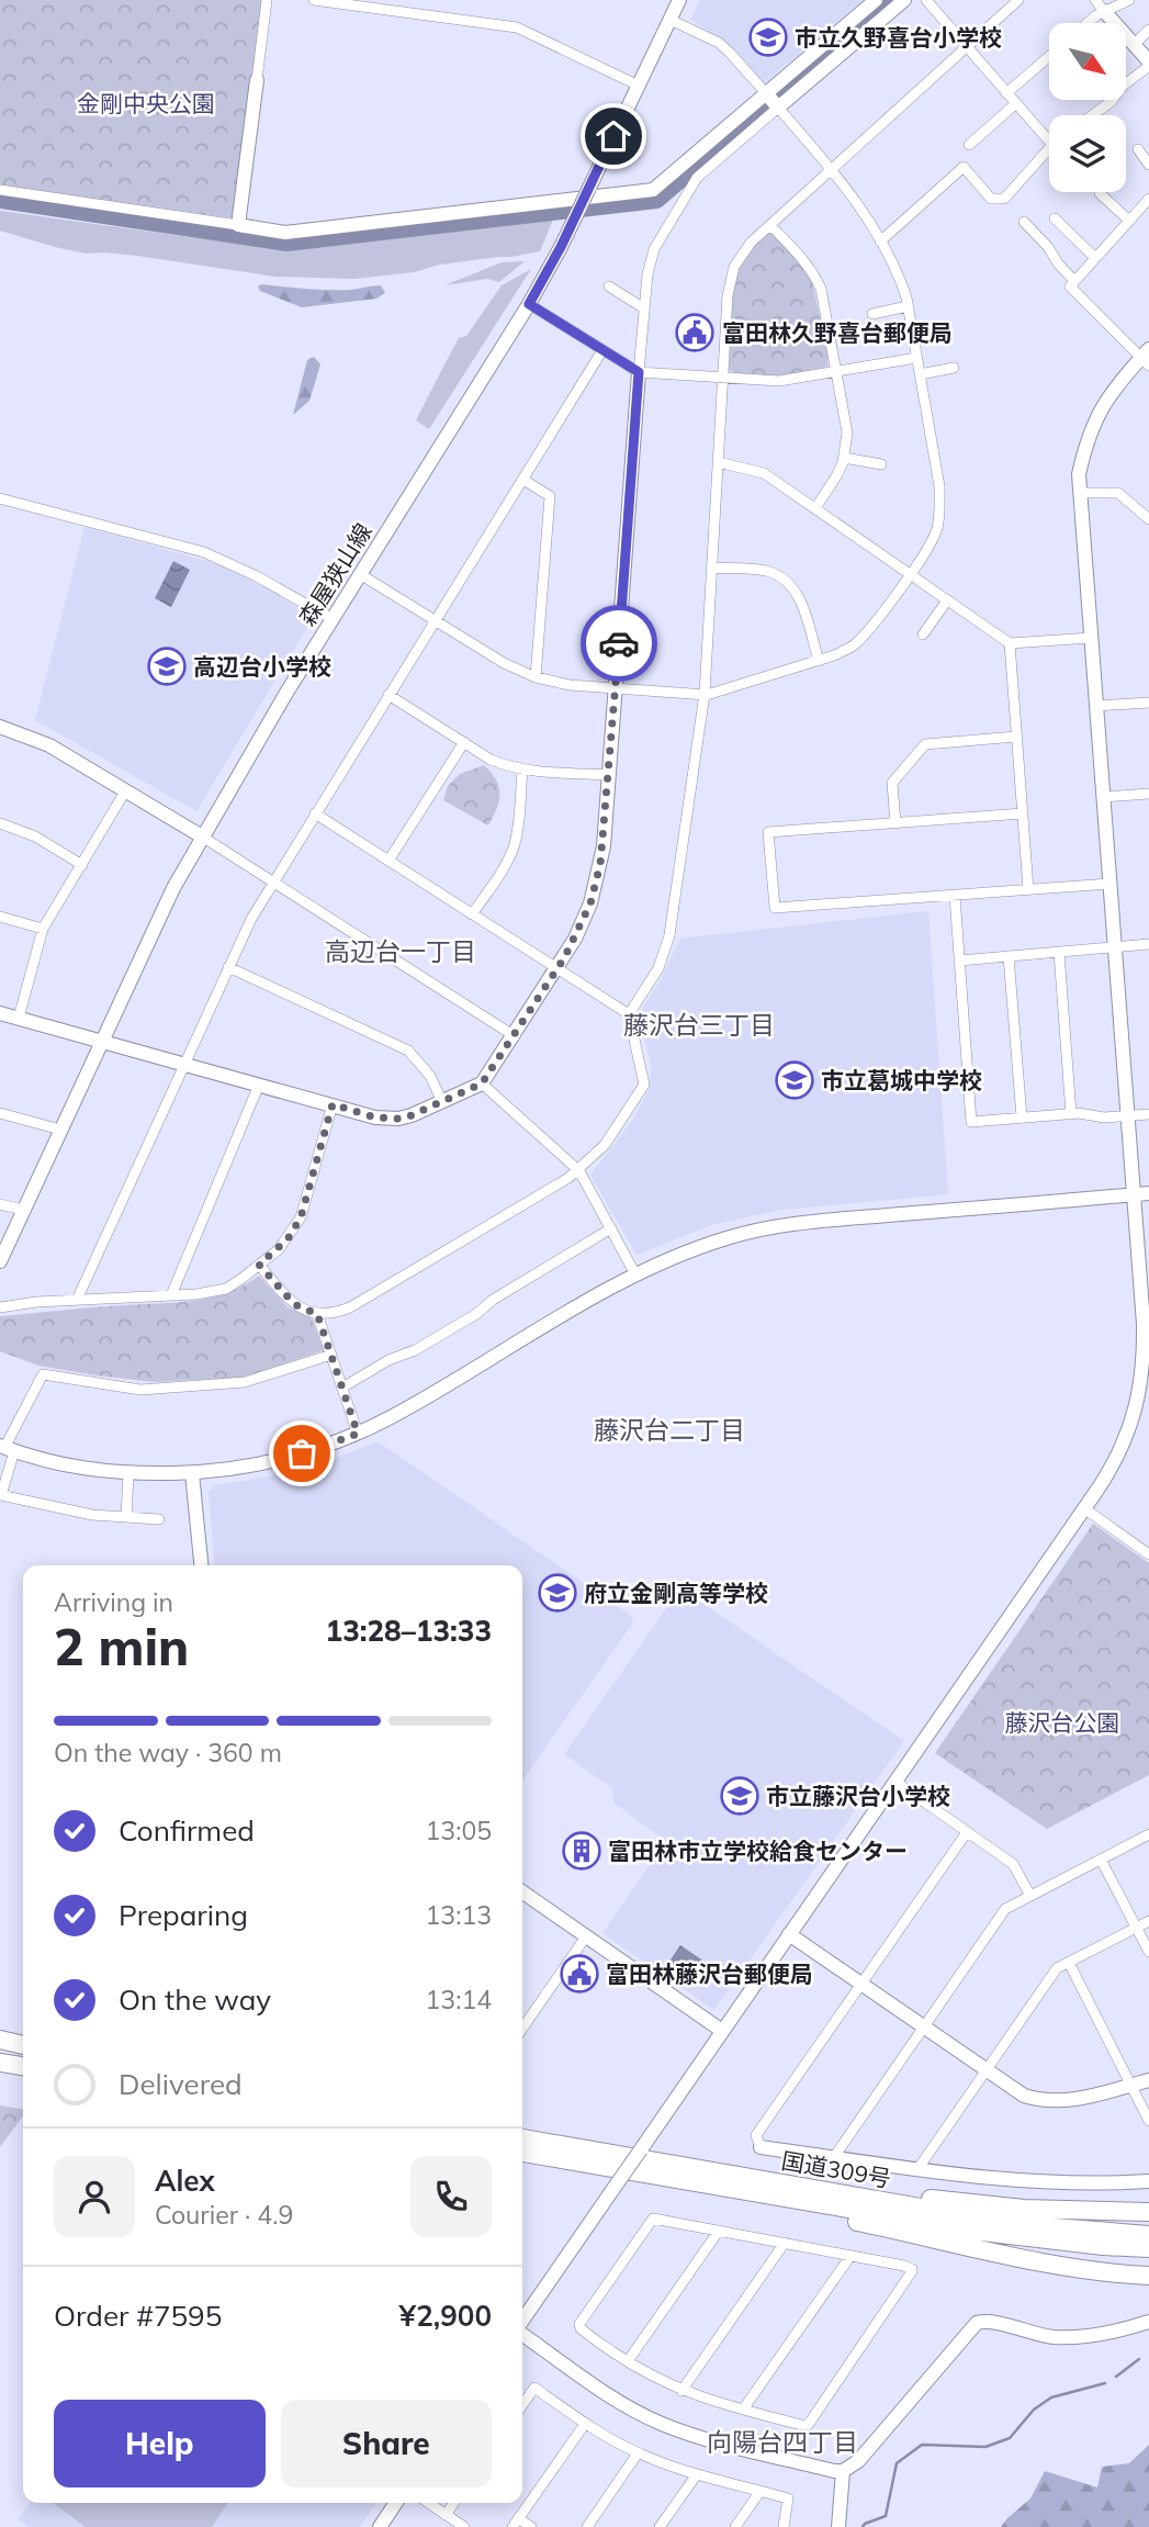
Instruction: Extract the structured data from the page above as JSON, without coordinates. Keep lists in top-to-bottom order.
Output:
{
  "streets": {
    "highway": ["国道309号"],
    "street": ["森屋狭山線"]
  },
  "districts": [
    "高辺台一丁目",
    "藤沢台三丁目",
    "藤沢台二丁目",
    "向陽台四丁目"
  ],
  "parks": ["金剛中央公園", "藤沢台公園"],
  "places": {
    "school or university": [
      "市立久野喜台小学校",
      "高辺台小学校",
      "市立葛城中学校",
      "府立金剛高等学校",
      "市立藤沢台小学校"
    ],
    "public building": ["富田林久野喜台郵便局", "富田林藤沢台郵便局"],
    "building": ["富田林市立学校給食センター"]
  },
  "north": "bottom right",
  "page": {
    "heading": ["2 min", "Arriving in", "13:28–13:33"],
    "panel": [
      "Alex",
      "Courier · 4.9",
      "Order #7595",
      "¥2,900"
    ],
    "bar": "On the way · 360 m",
    "list": [
      ["Confirmed", "13:05"],
      ["Preparing", "13:13"],
      ["On the way", "13:14"],
      "Delivered"
    ],
    "buttons": ["Help", "Share"]
  }
}
